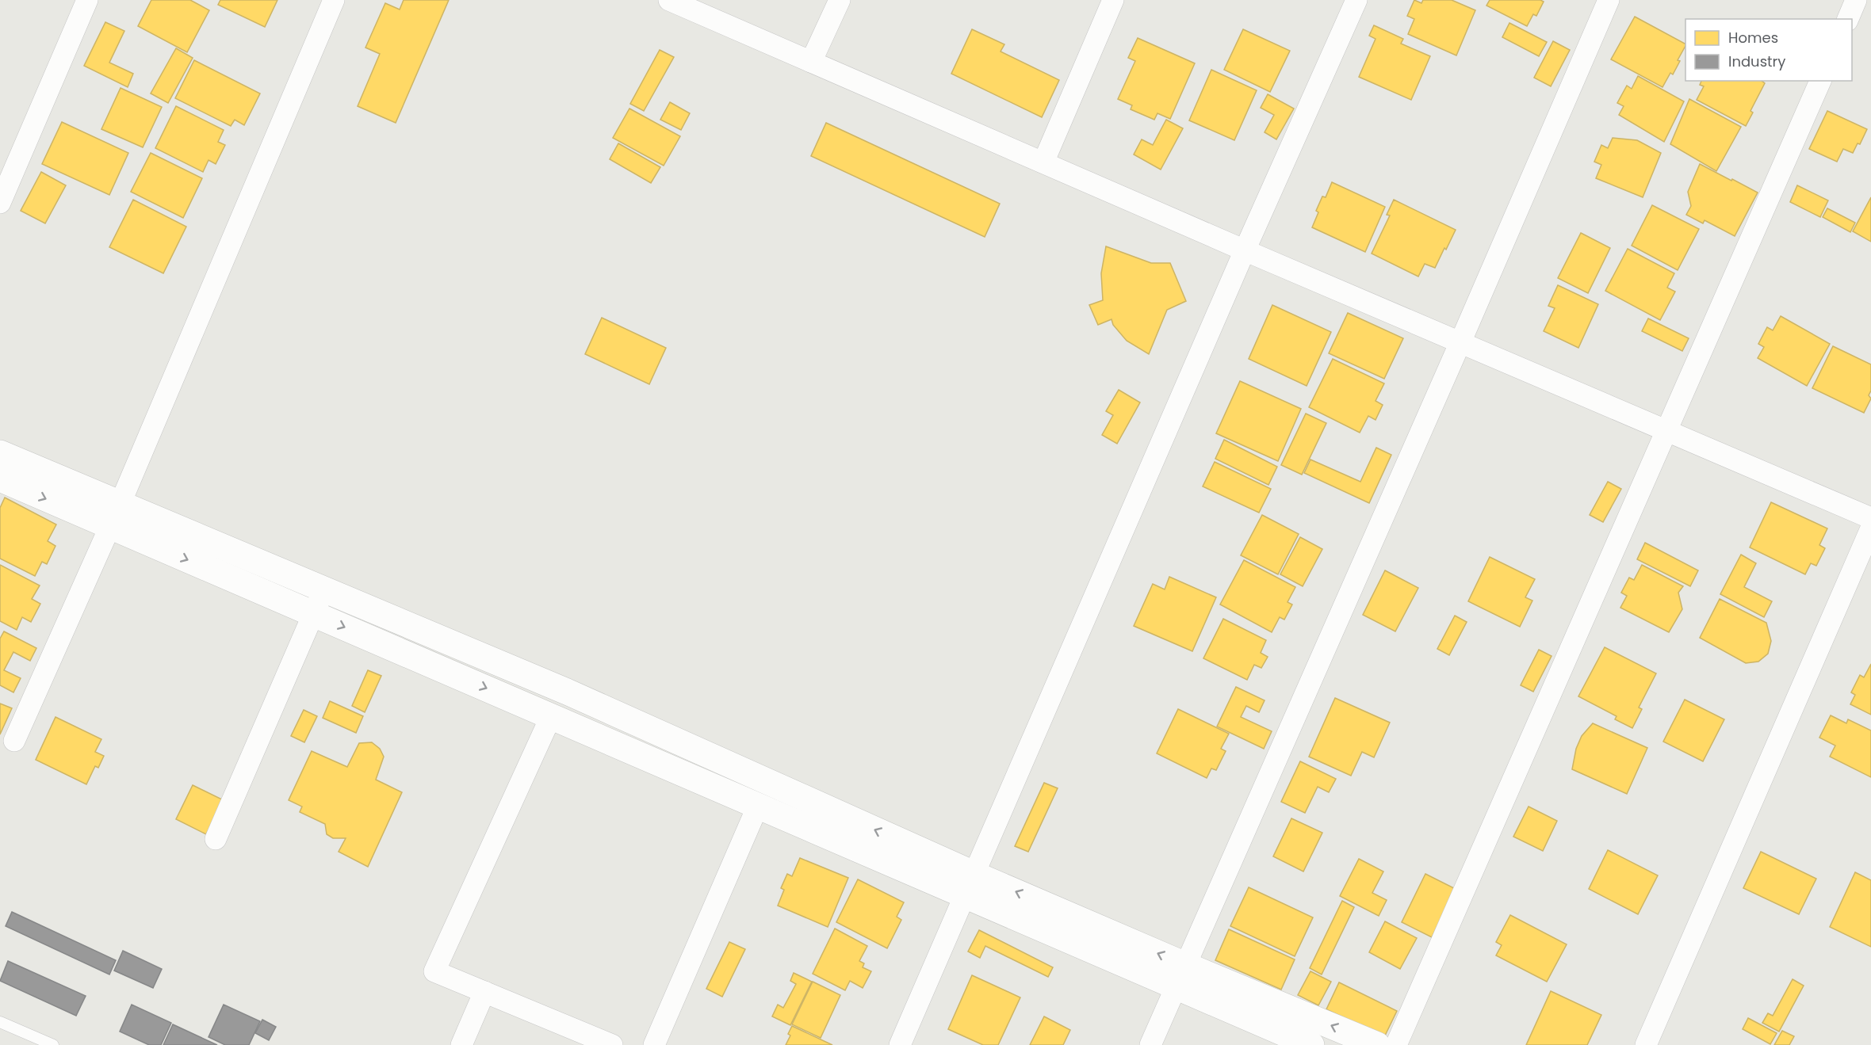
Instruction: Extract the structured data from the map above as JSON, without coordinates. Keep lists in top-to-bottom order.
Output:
{
  "legend": ["Homes", "Industry"]
}
